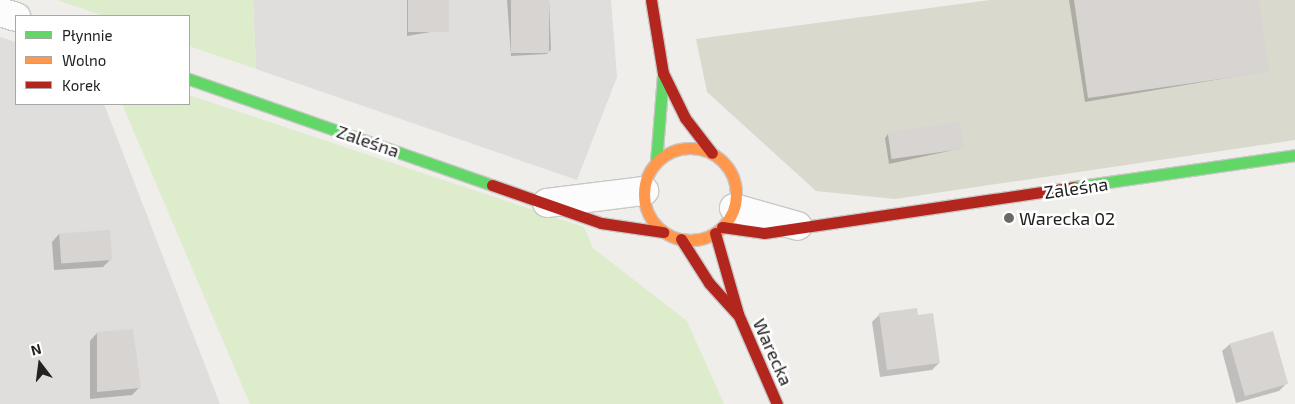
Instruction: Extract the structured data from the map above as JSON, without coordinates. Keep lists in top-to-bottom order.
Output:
{
  "streets": {
    "street": ["Zaleśna", "Warecka"]
  },
  "crossings": [
    ["Zaleśna", "Warecka"]
  ],
  "places": ["Warecka 02"],
  "legend": ["Płynnie", "Wolno", "Korek"],
  "north": "top"
}
